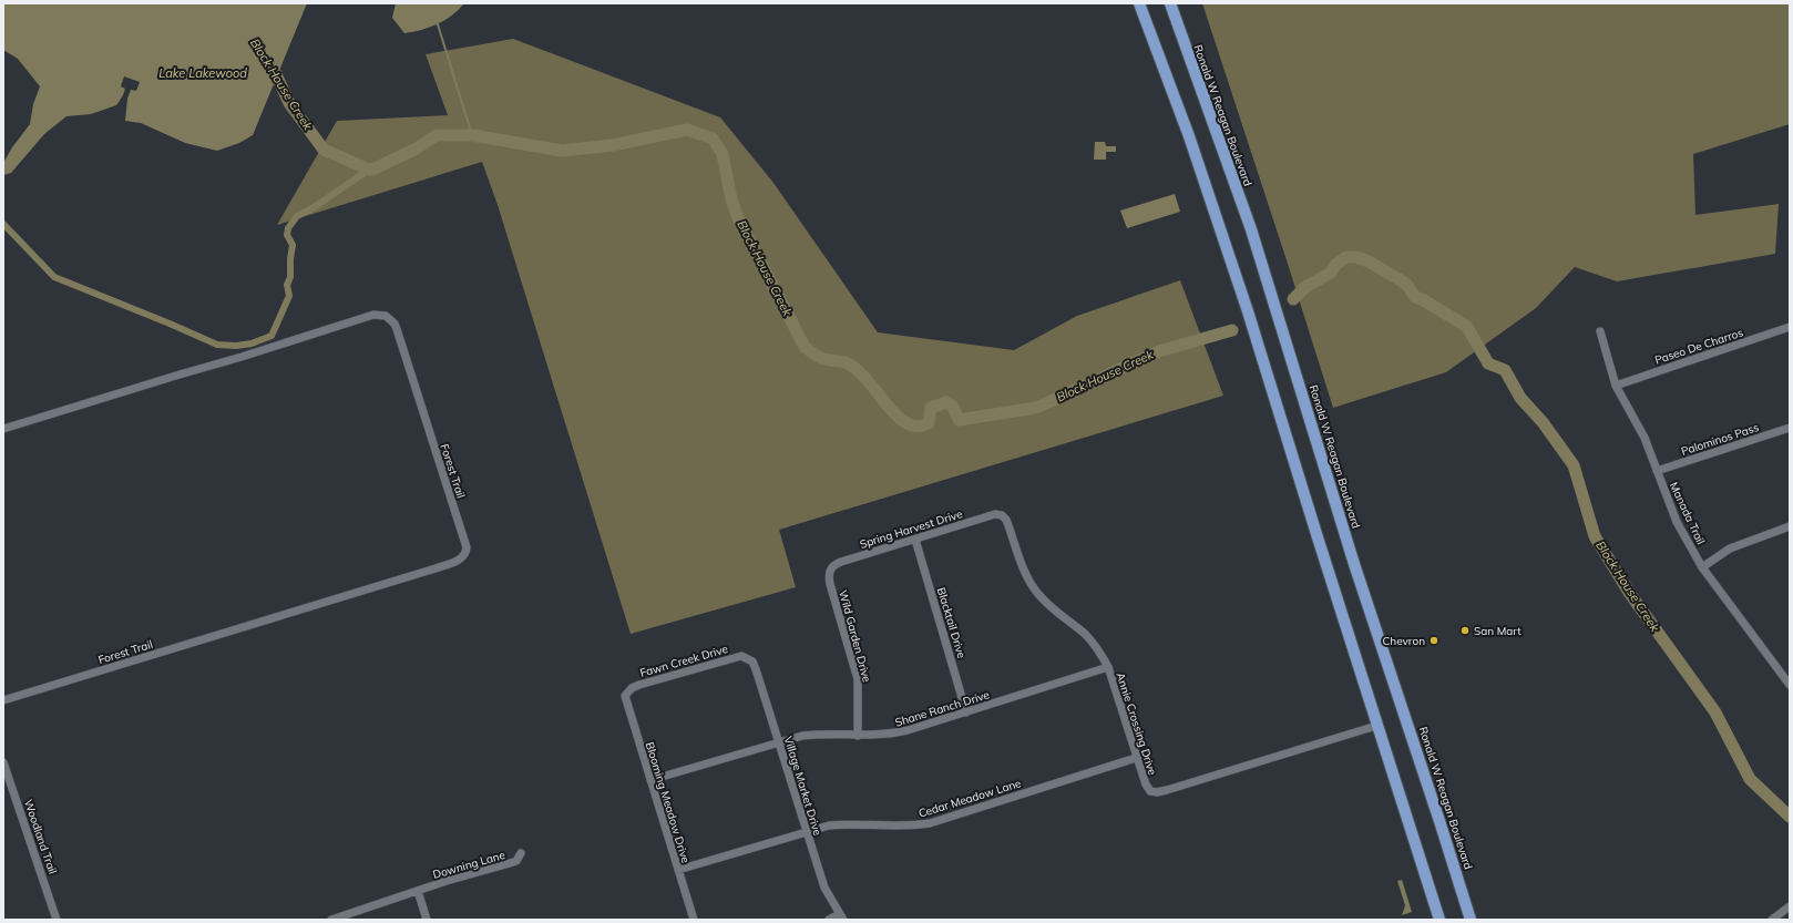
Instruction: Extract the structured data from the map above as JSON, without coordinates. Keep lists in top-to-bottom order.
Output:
{
  "streets": {
    "main road": ["Ronald W Reagan Boulevard"],
    "street": [
      "Paseo De Charros",
      "Palominos Pass",
      "Forest Trail",
      "Manada Trail",
      "Spring Harvest Drive",
      "Blacktail Drive",
      "Wild Garden Drive",
      "Fawn Creek Drive",
      "Shane Ranch Drive",
      "Annie Crossing Drive",
      "Village Market Drive",
      "Cedar Meadow Lane",
      "Blooming Meadow Drive",
      "Woodland Trail",
      "Downing Lane"
    ]
  },
  "crossings": [
    ["Paseo De Charros", "Manada Trail"],
    ["Palominos Pass", "Manada Trail"],
    ["Spring Harvest Drive", "Blacktail Drive"],
    ["Spring Harvest Drive", "Wild Garden Drive"],
    ["Spring Harvest Drive", "Annie Crossing Drive"],
    ["Blacktail Drive", "Shane Ranch Drive"],
    ["Wild Garden Drive", "Shane Ranch Drive"],
    ["Fawn Creek Drive", "Village Market Drive"],
    ["Fawn Creek Drive", "Blooming Meadow Drive"],
    ["Shane Ranch Drive", "Annie Crossing Drive"],
    ["Shane Ranch Drive", "Village Market Drive"],
    ["Shane Ranch Drive", "Blooming Meadow Drive"],
    ["Annie Crossing Drive", "Cedar Meadow Lane"],
    ["Village Market Drive", "Cedar Meadow Lane"],
    ["Cedar Meadow Lane", "Blooming Meadow Drive"]
  ],
  "water": ["Lake Lakewood", "Block House Creek"],
  "places": ["San Mart", "Chevron"]
}
